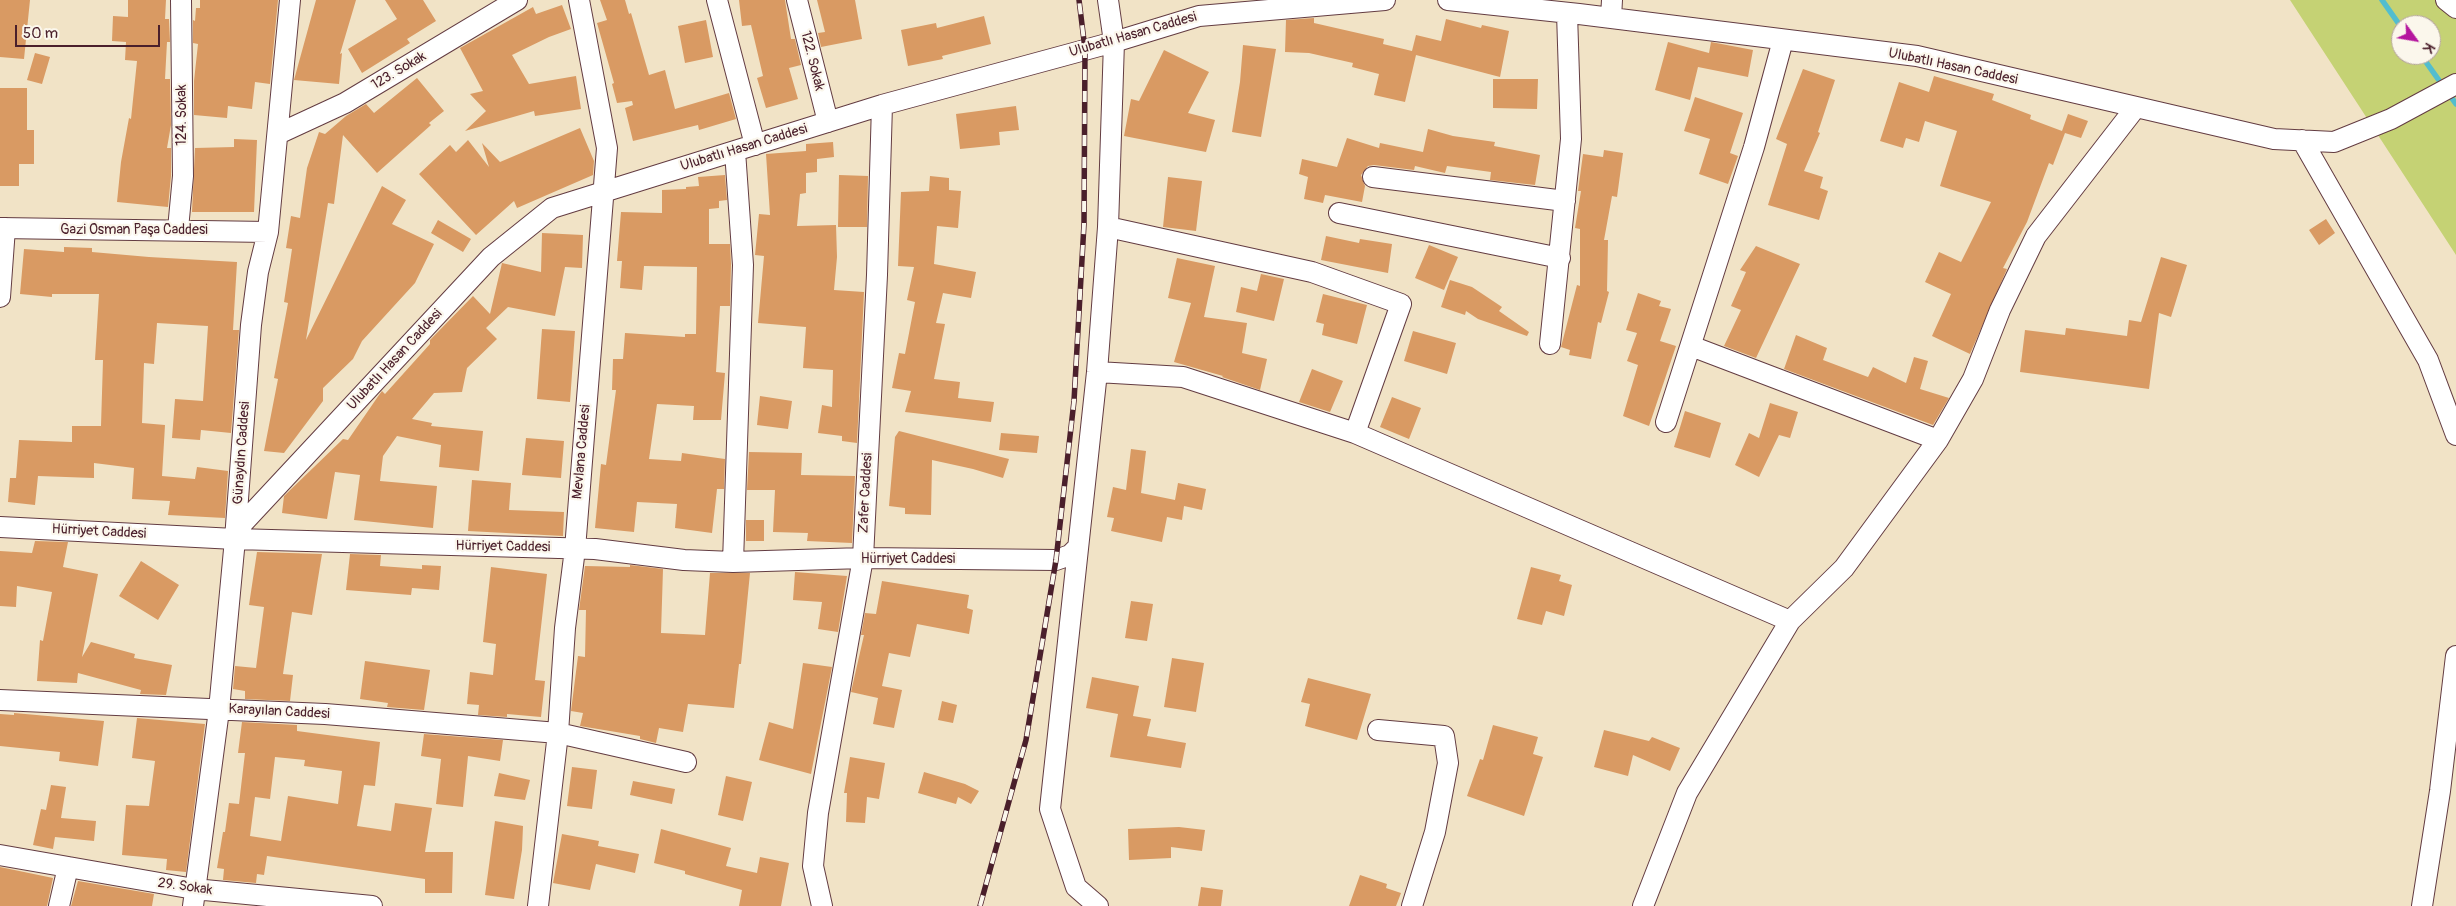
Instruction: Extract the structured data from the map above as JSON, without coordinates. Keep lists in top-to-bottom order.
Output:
{
  "streets": {
    "street": [
      "Ulubatlı Hasan Caddesi",
      "122. Sokak",
      "123. Sokak",
      "124. Sokak",
      "Gazi Osman Paşa Caddesi",
      "Mevlana Caddesi",
      "Günaydın Caddesi",
      "Zafer Caddesi",
      "Hürriyet Caddesi",
      "Karayılan Caddesi",
      "29. Sokak"
    ]
  },
  "crossings": [
    ["Ulubatlı Hasan Caddesi", "122. Sokak"],
    ["Ulubatlı Hasan Caddesi", "Mevlana Caddesi"],
    ["Ulubatlı Hasan Caddesi", "Günaydın Caddesi"],
    ["Ulubatlı Hasan Caddesi", "Zafer Caddesi"],
    ["Ulubatlı Hasan Caddesi", "Hürriyet Caddesi"],
    ["123. Sokak", "Günaydın Caddesi"],
    ["124. Sokak", "Gazi Osman Paşa Caddesi"],
    ["Gazi Osman Paşa Caddesi", "Günaydın Caddesi"],
    ["Mevlana Caddesi", "Hürriyet Caddesi"],
    ["Mevlana Caddesi", "Karayılan Caddesi"],
    ["Günaydın Caddesi", "Hürriyet Caddesi"],
    ["Günaydın Caddesi", "Karayılan Caddesi"],
    ["Günaydın Caddesi", "29. Sokak"],
    ["Zafer Caddesi", "Hürriyet Caddesi"]
  ],
  "scale_bar": "50 m",
  "north": "bottom right"
}
